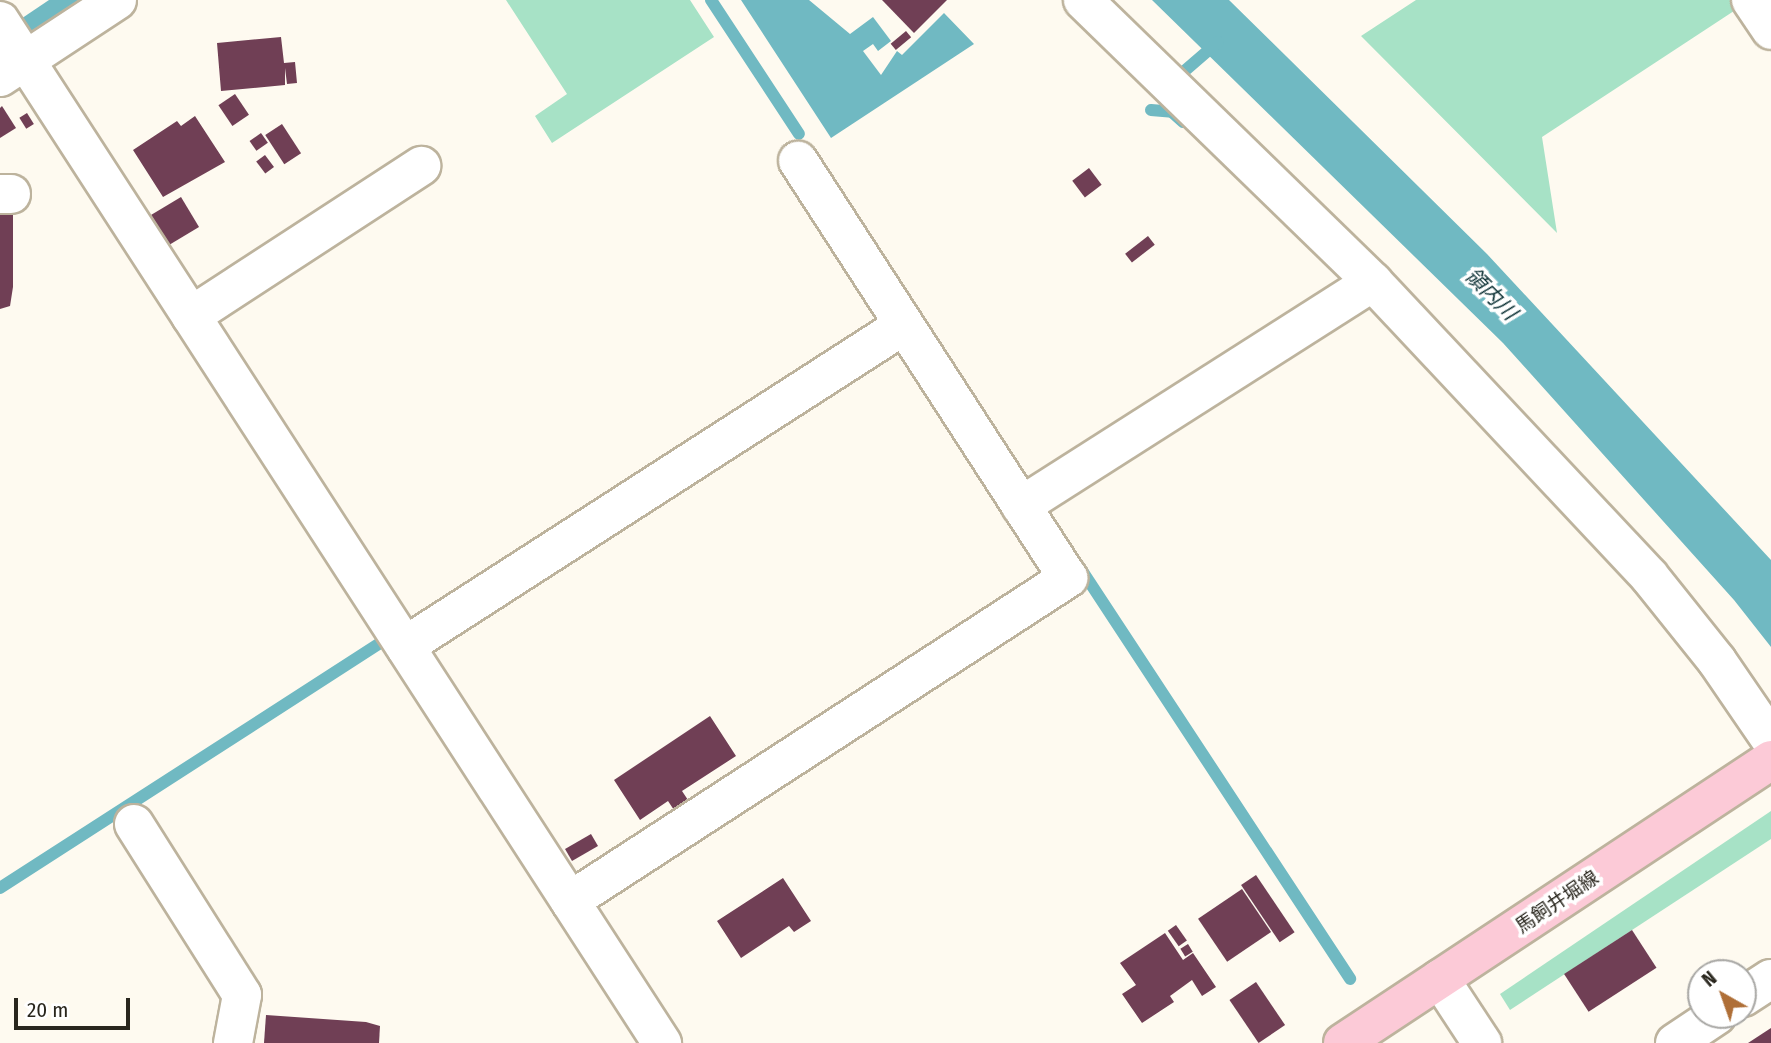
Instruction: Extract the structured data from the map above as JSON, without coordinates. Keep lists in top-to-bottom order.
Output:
{
  "streets": {
    "main road": ["馬飼井堀線"]
  },
  "water": ["領内川"],
  "scale_bar": "20 m",
  "north": "top left"
}
